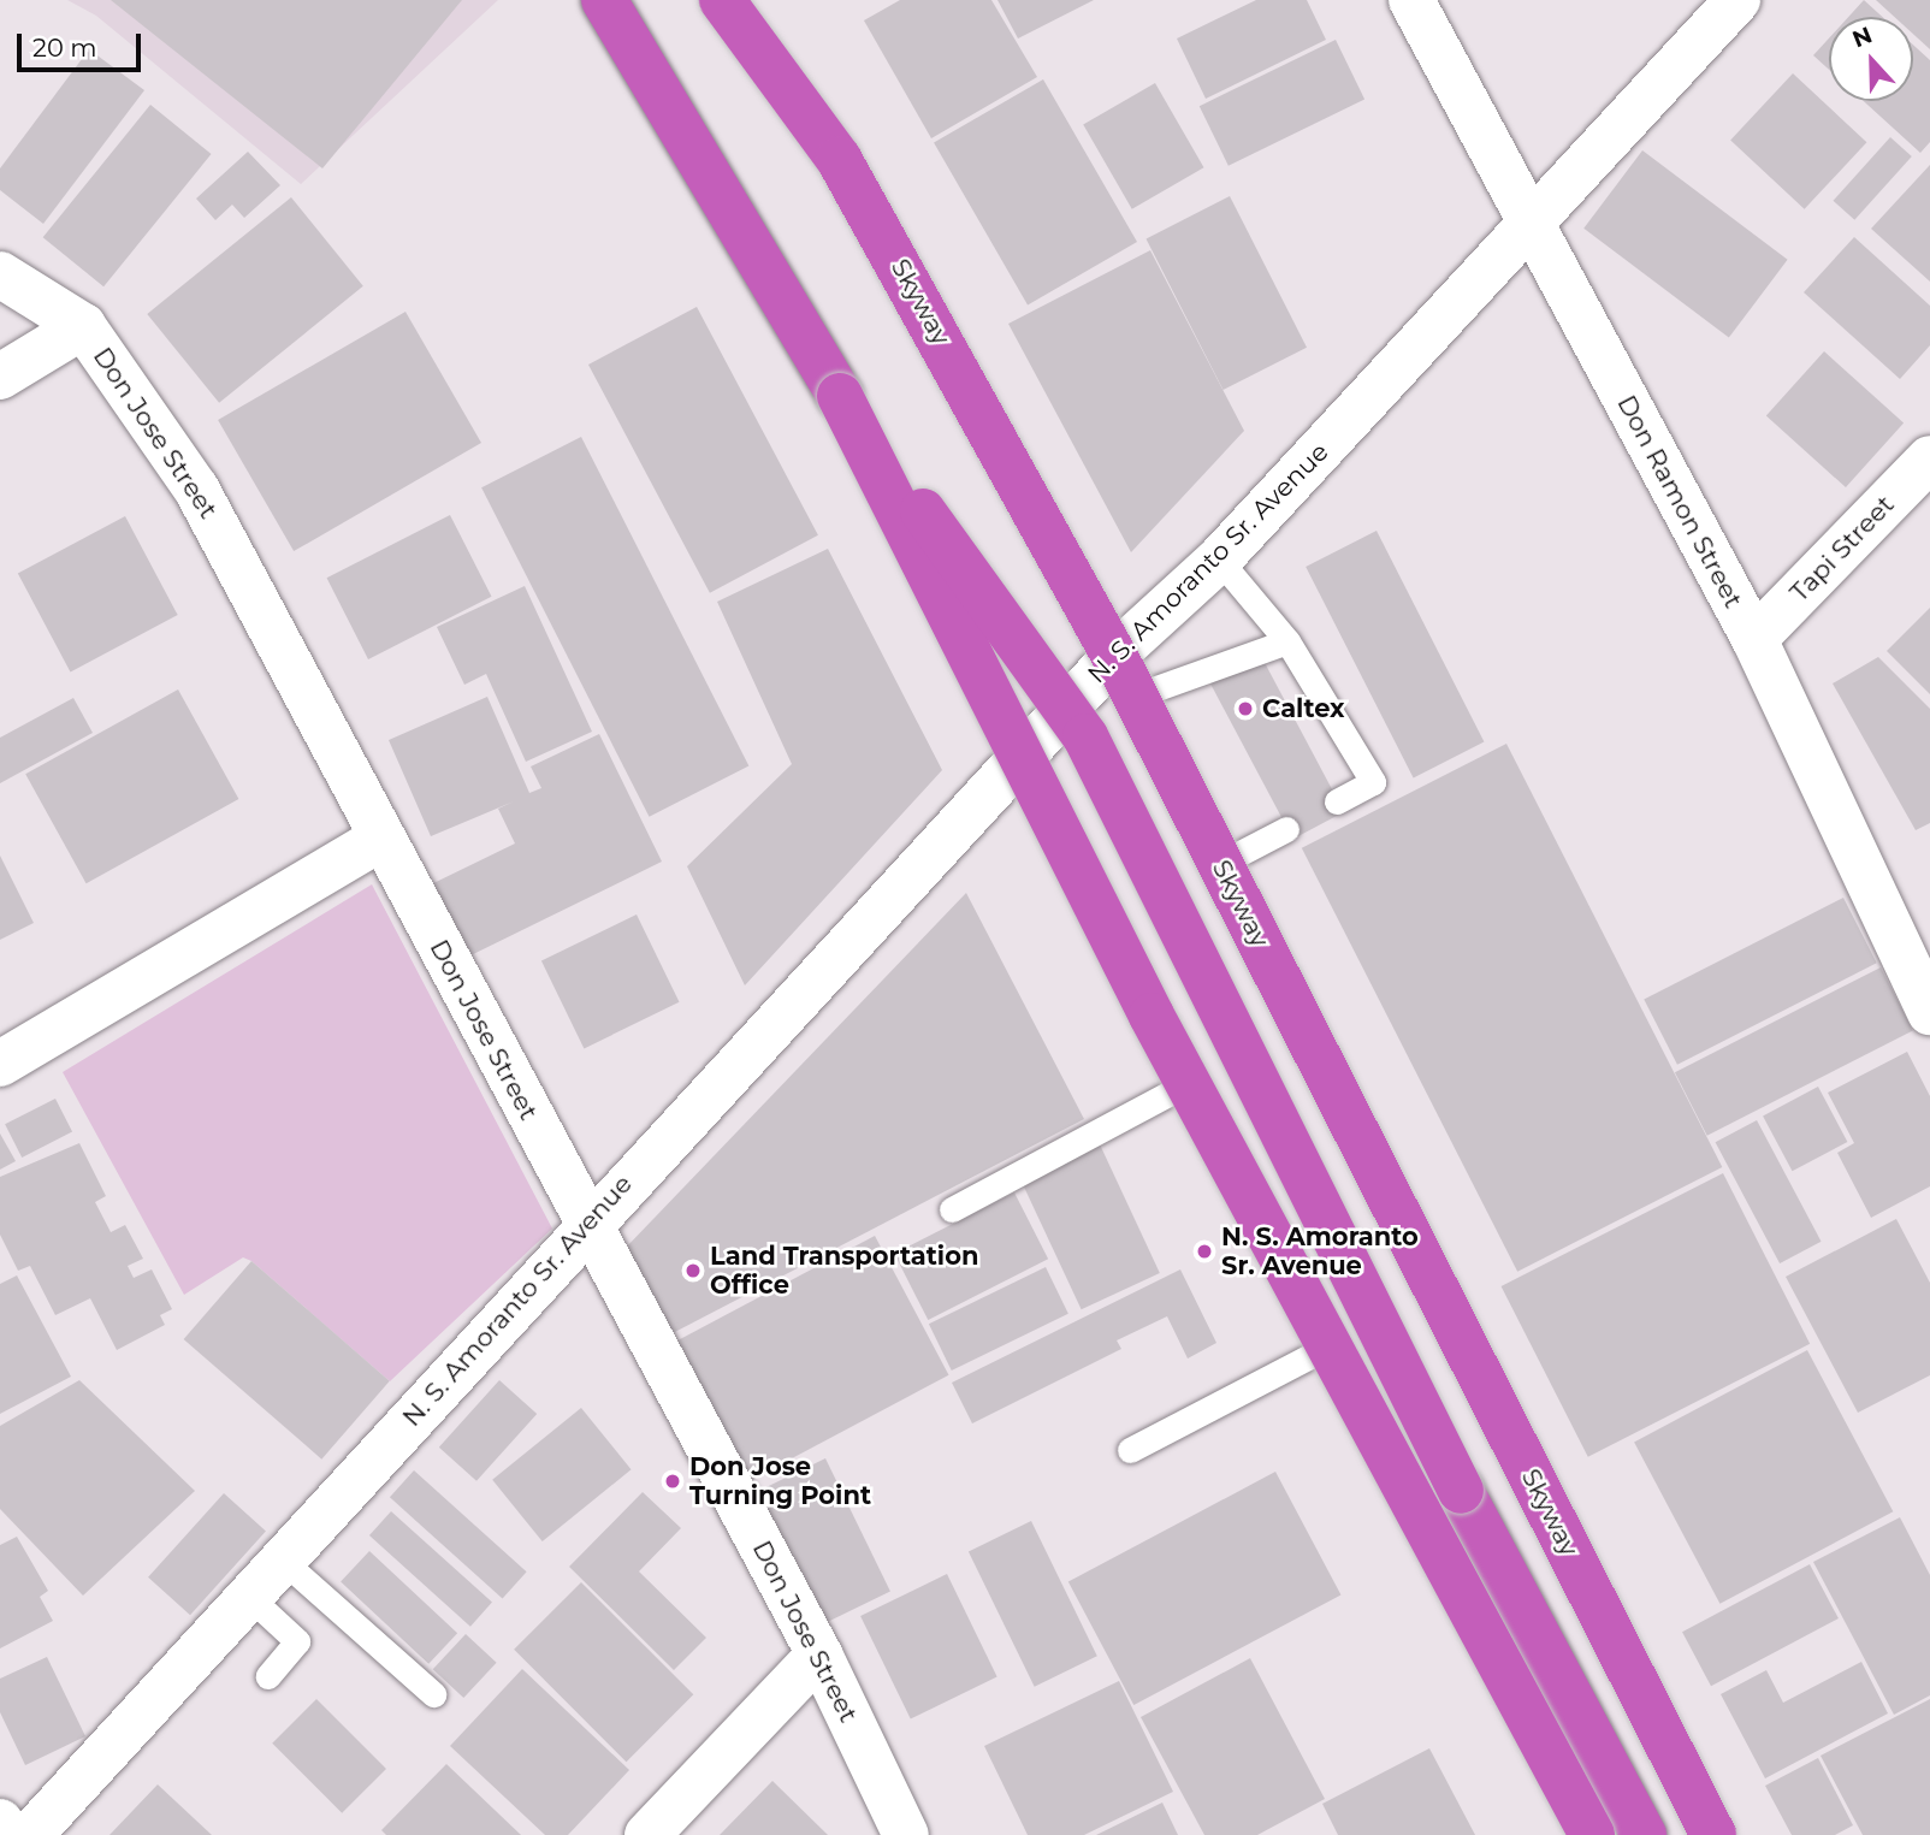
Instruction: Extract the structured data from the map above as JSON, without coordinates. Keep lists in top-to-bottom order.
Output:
{
  "streets": {
    "highway": ["Skyway"],
    "street": [
      "Don Jose Street",
      "Don Ramon Street",
      "Tapi Street",
      "N. S. Amoranto Sr. Avenue"
    ]
  },
  "crossings": [
    ["Don Jose Street", "N. S. Amoranto Sr. Avenue"],
    ["Don Ramon Street", "Tapi Street"],
    ["Don Ramon Street", "N. S. Amoranto Sr. Avenue"]
  ],
  "places": [
    "Caltex",
    "N. S. Amoranto Sr. Avenue",
    "Land Transportation Office",
    "Don Jose Turning Point"
  ],
  "scale_bar": "20 m",
  "north": "top"
}
